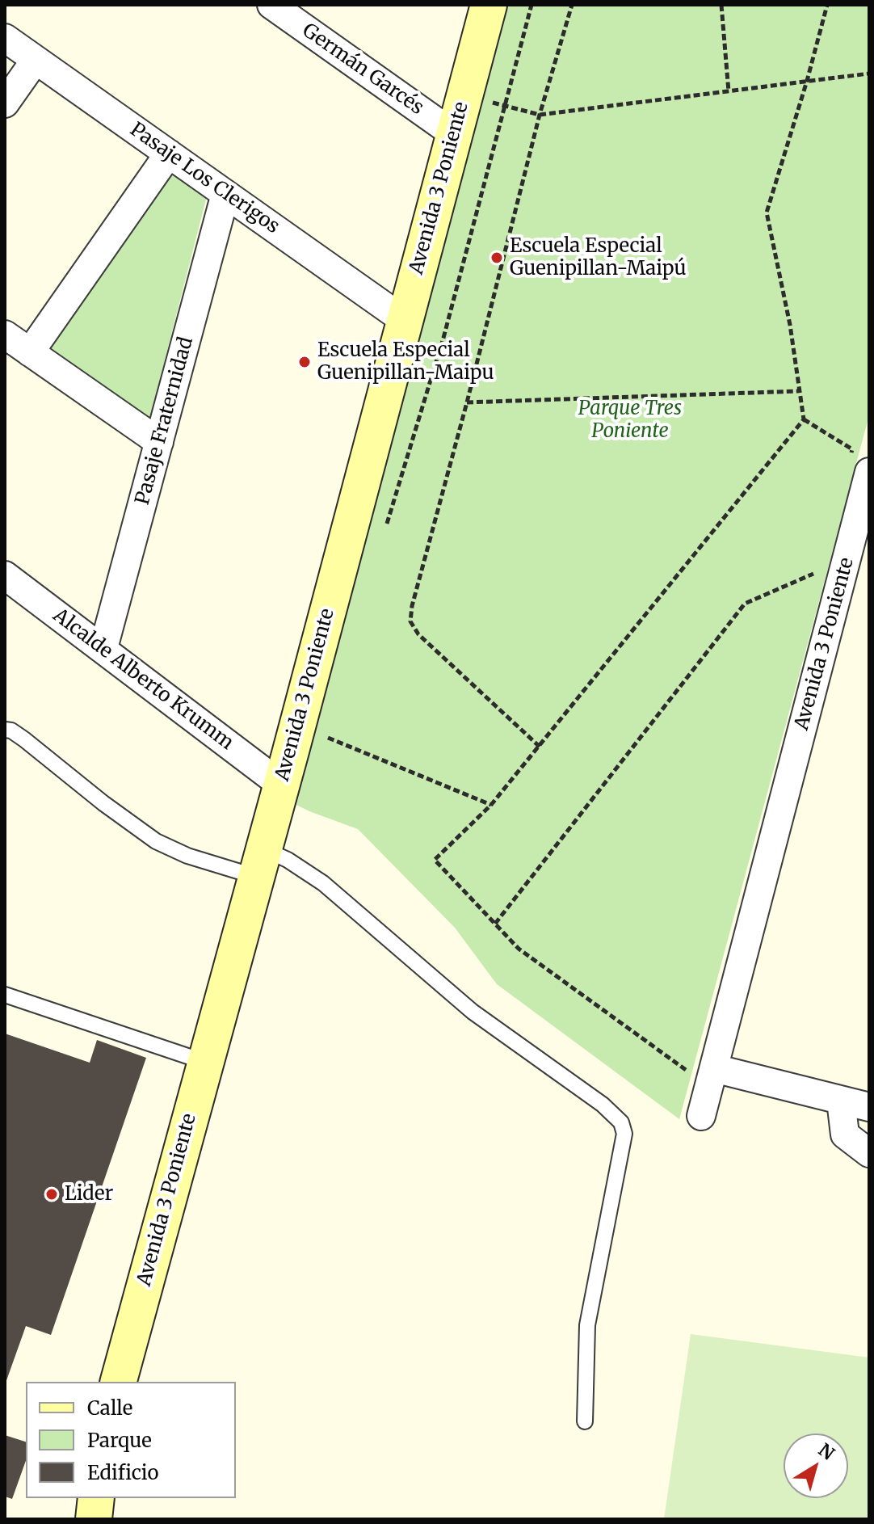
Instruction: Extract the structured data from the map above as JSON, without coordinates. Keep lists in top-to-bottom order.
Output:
{
  "streets": {
    "main road": ["Avenida 3 Poniente"],
    "street": [
      "Germán Garcés",
      "Pasaje Los Clerigos",
      "Pasaje Fraternidad",
      "Alcalde Alberto Krumm"
    ]
  },
  "crossings": [
    ["Germán Garcés", "Avenida 3 Poniente"],
    ["Pasaje Los Clerigos", "Avenida 3 Poniente"],
    ["Pasaje Los Clerigos", "Pasaje Fraternidad"],
    ["Avenida 3 Poniente", "Alcalde Alberto Krumm"],
    ["Pasaje Fraternidad", "Alcalde Alberto Krumm"]
  ],
  "parks": ["Parque Tres Poniente"],
  "places": ["Escuela Especial Guenipillan-Maipú", "Escuela Especial Guenipillan-Maipu", "Lider"],
  "legend": ["Calle", "Parque", "Edificio"],
  "north": "top right"
}
